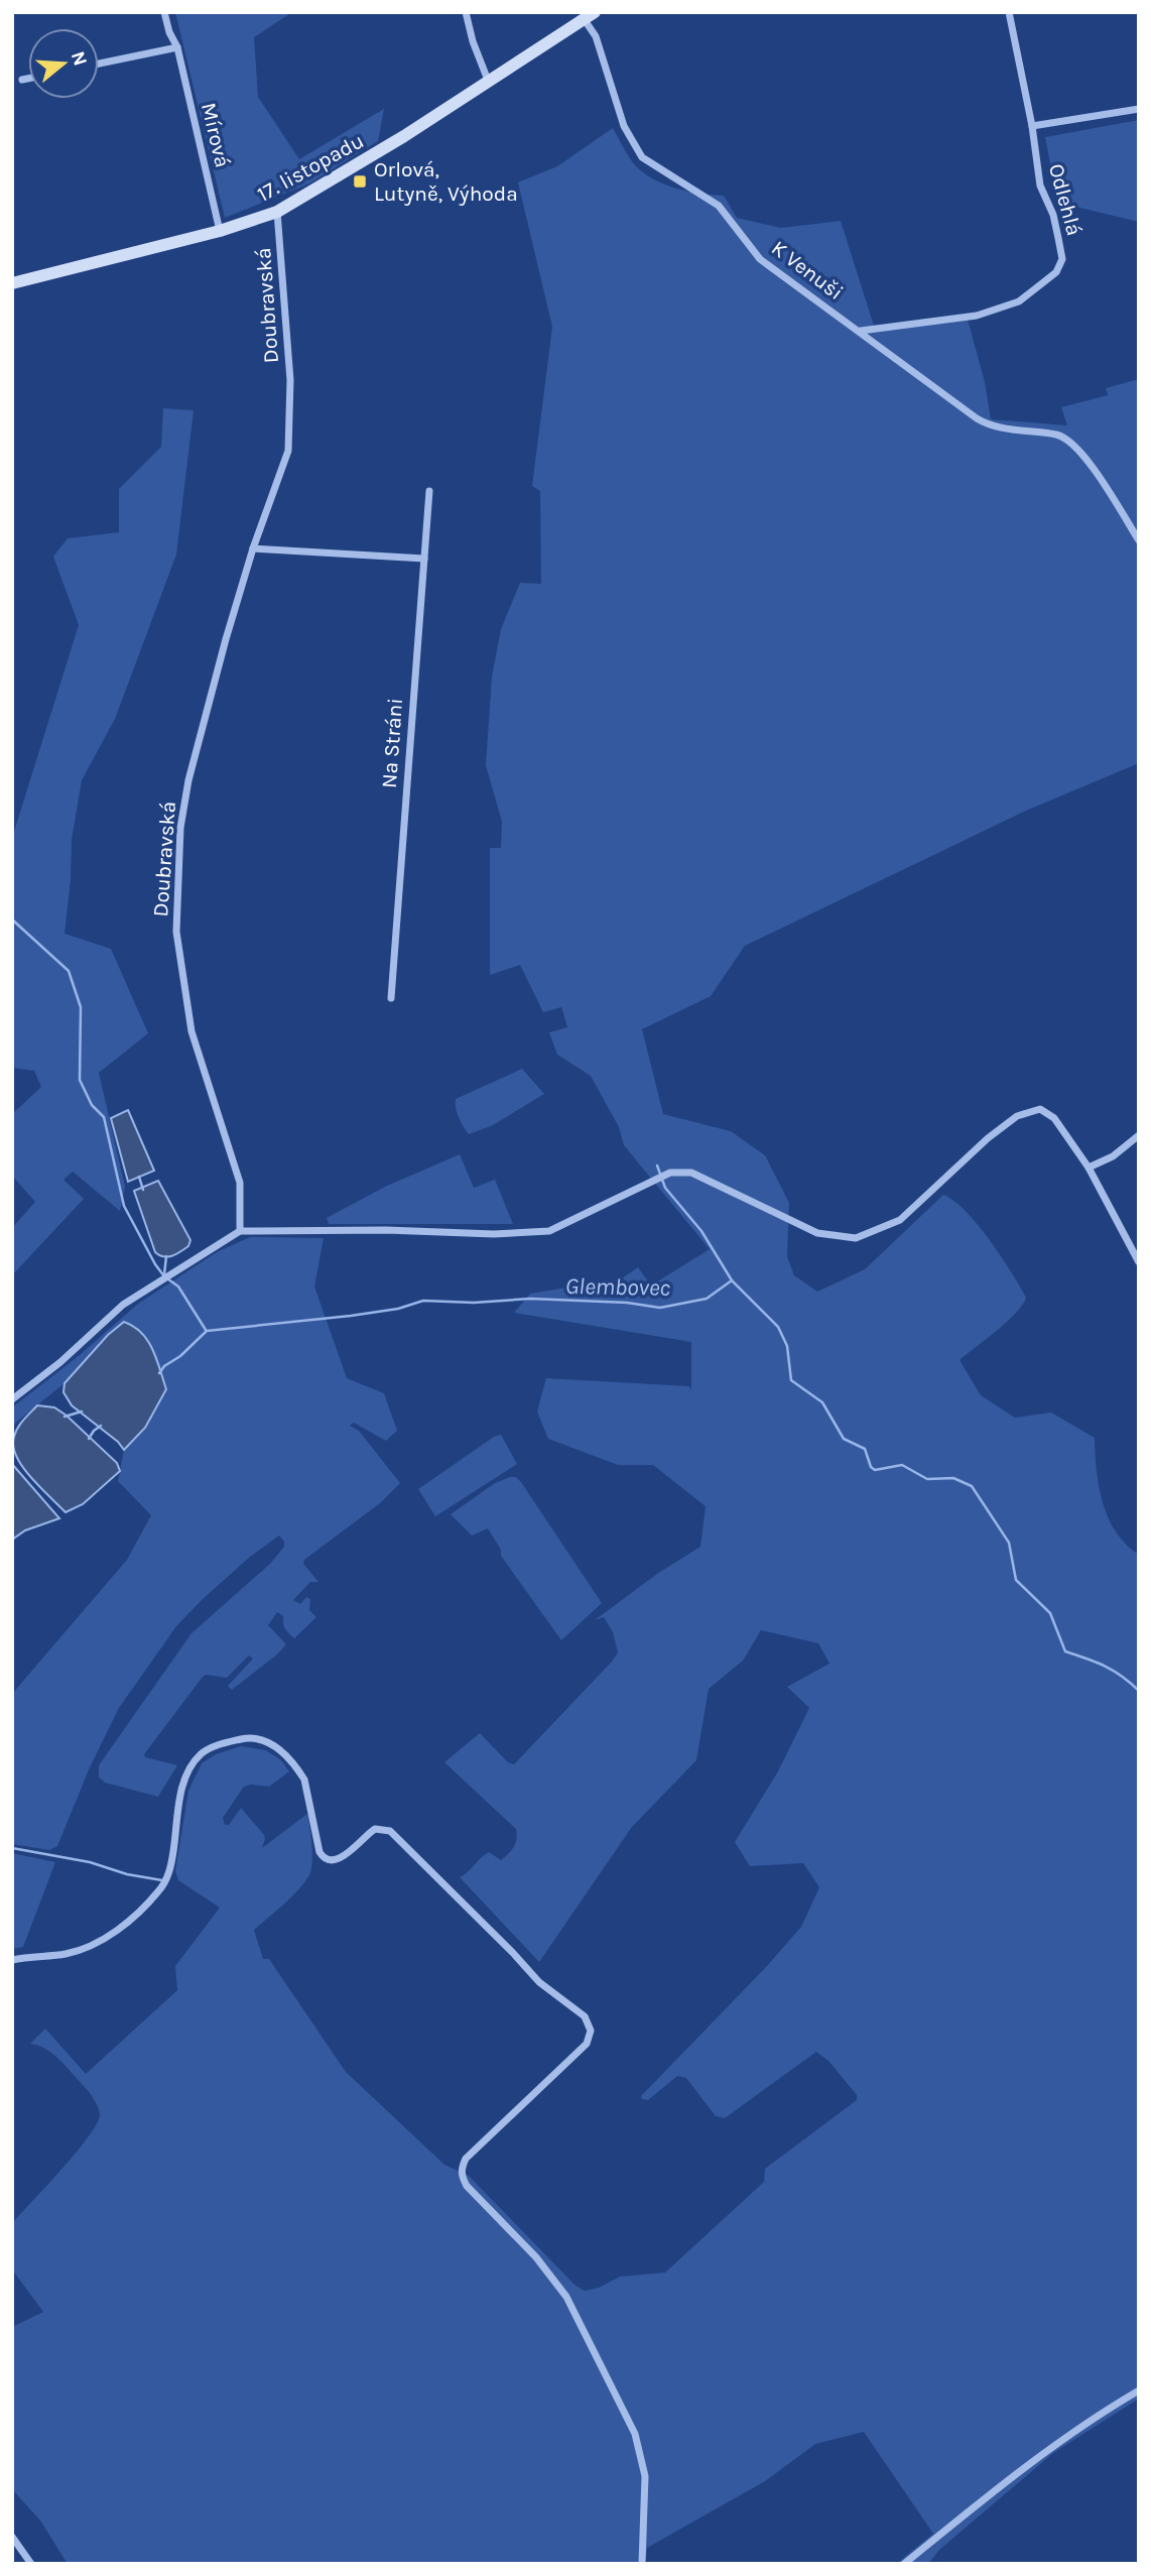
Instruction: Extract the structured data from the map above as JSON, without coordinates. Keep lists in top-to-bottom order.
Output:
{
  "streets": {
    "main road": ["17. listopadu"],
    "street": [
      "Mírová",
      "Odlehlá",
      "K Venuši",
      "Doubravská",
      "Na Stráni"
    ]
  },
  "crossings": [
    ["Mírová", "17. listopadu"],
    ["17. listopadu", "K Venuši"],
    ["17. listopadu", "Doubravská"],
    ["Odlehlá", "K Venuši"]
  ],
  "water": ["Glembovec"],
  "places": {
    "transit": ["Orlová, Lutyně, Výhoda"]
  },
  "north": "right"
}
